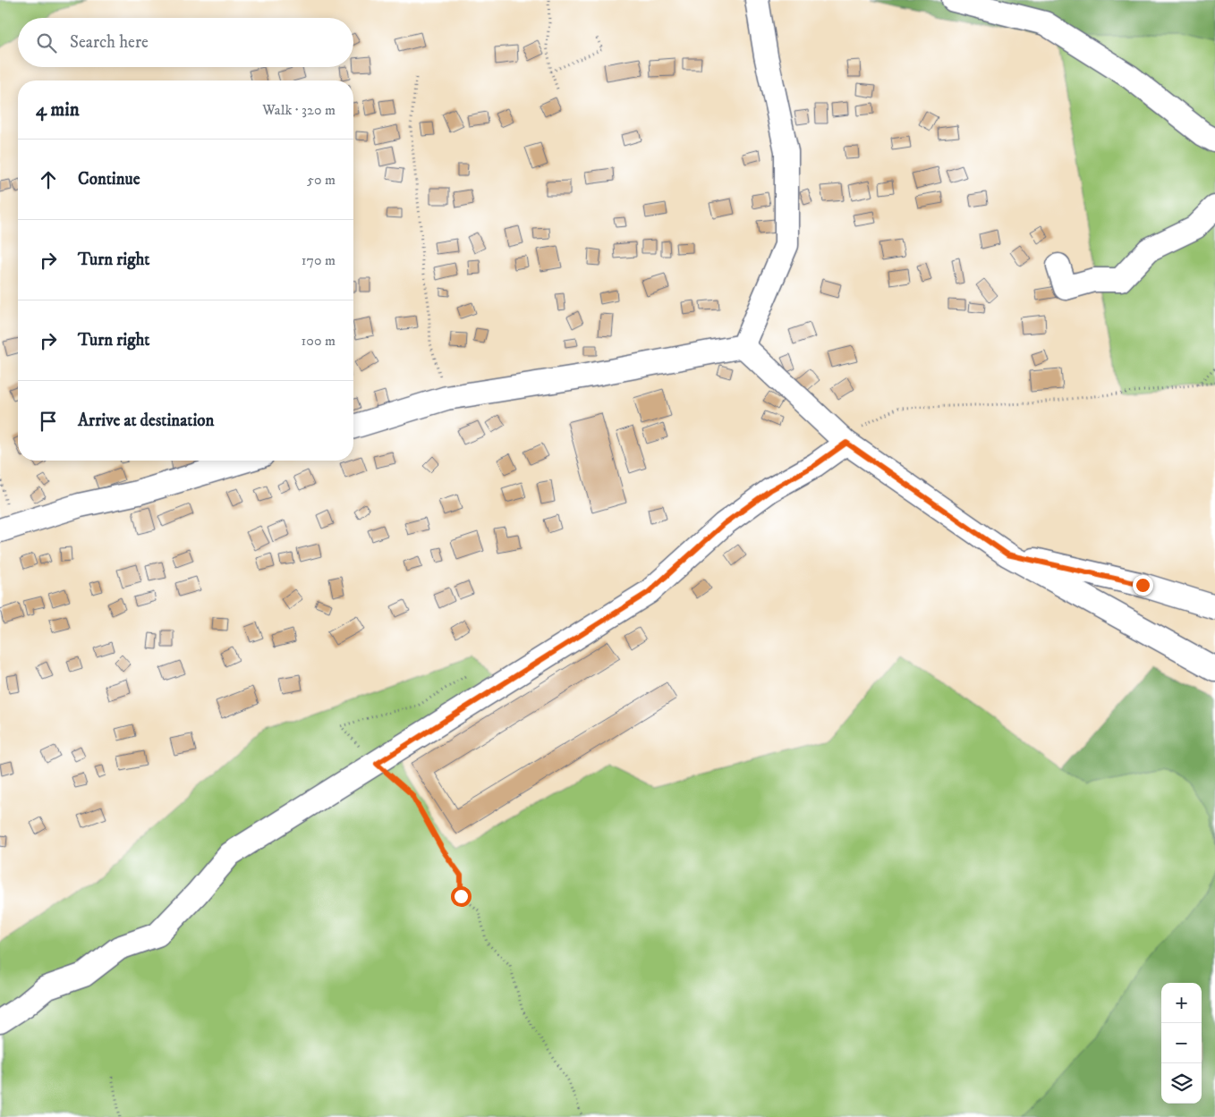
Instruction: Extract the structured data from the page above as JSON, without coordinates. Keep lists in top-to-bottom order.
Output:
{
  "page": {
    "search": "Search here",
    "heading": ["4 min", "Walk · 320 m"],
    "list": [
      ["Continue", "50 m"],
      ["Turn right", "170 m"],
      ["Turn right", "100 m"],
      "Arrive at destination"
    ],
    "map_buttons": ["+", "−"]
  }
}
